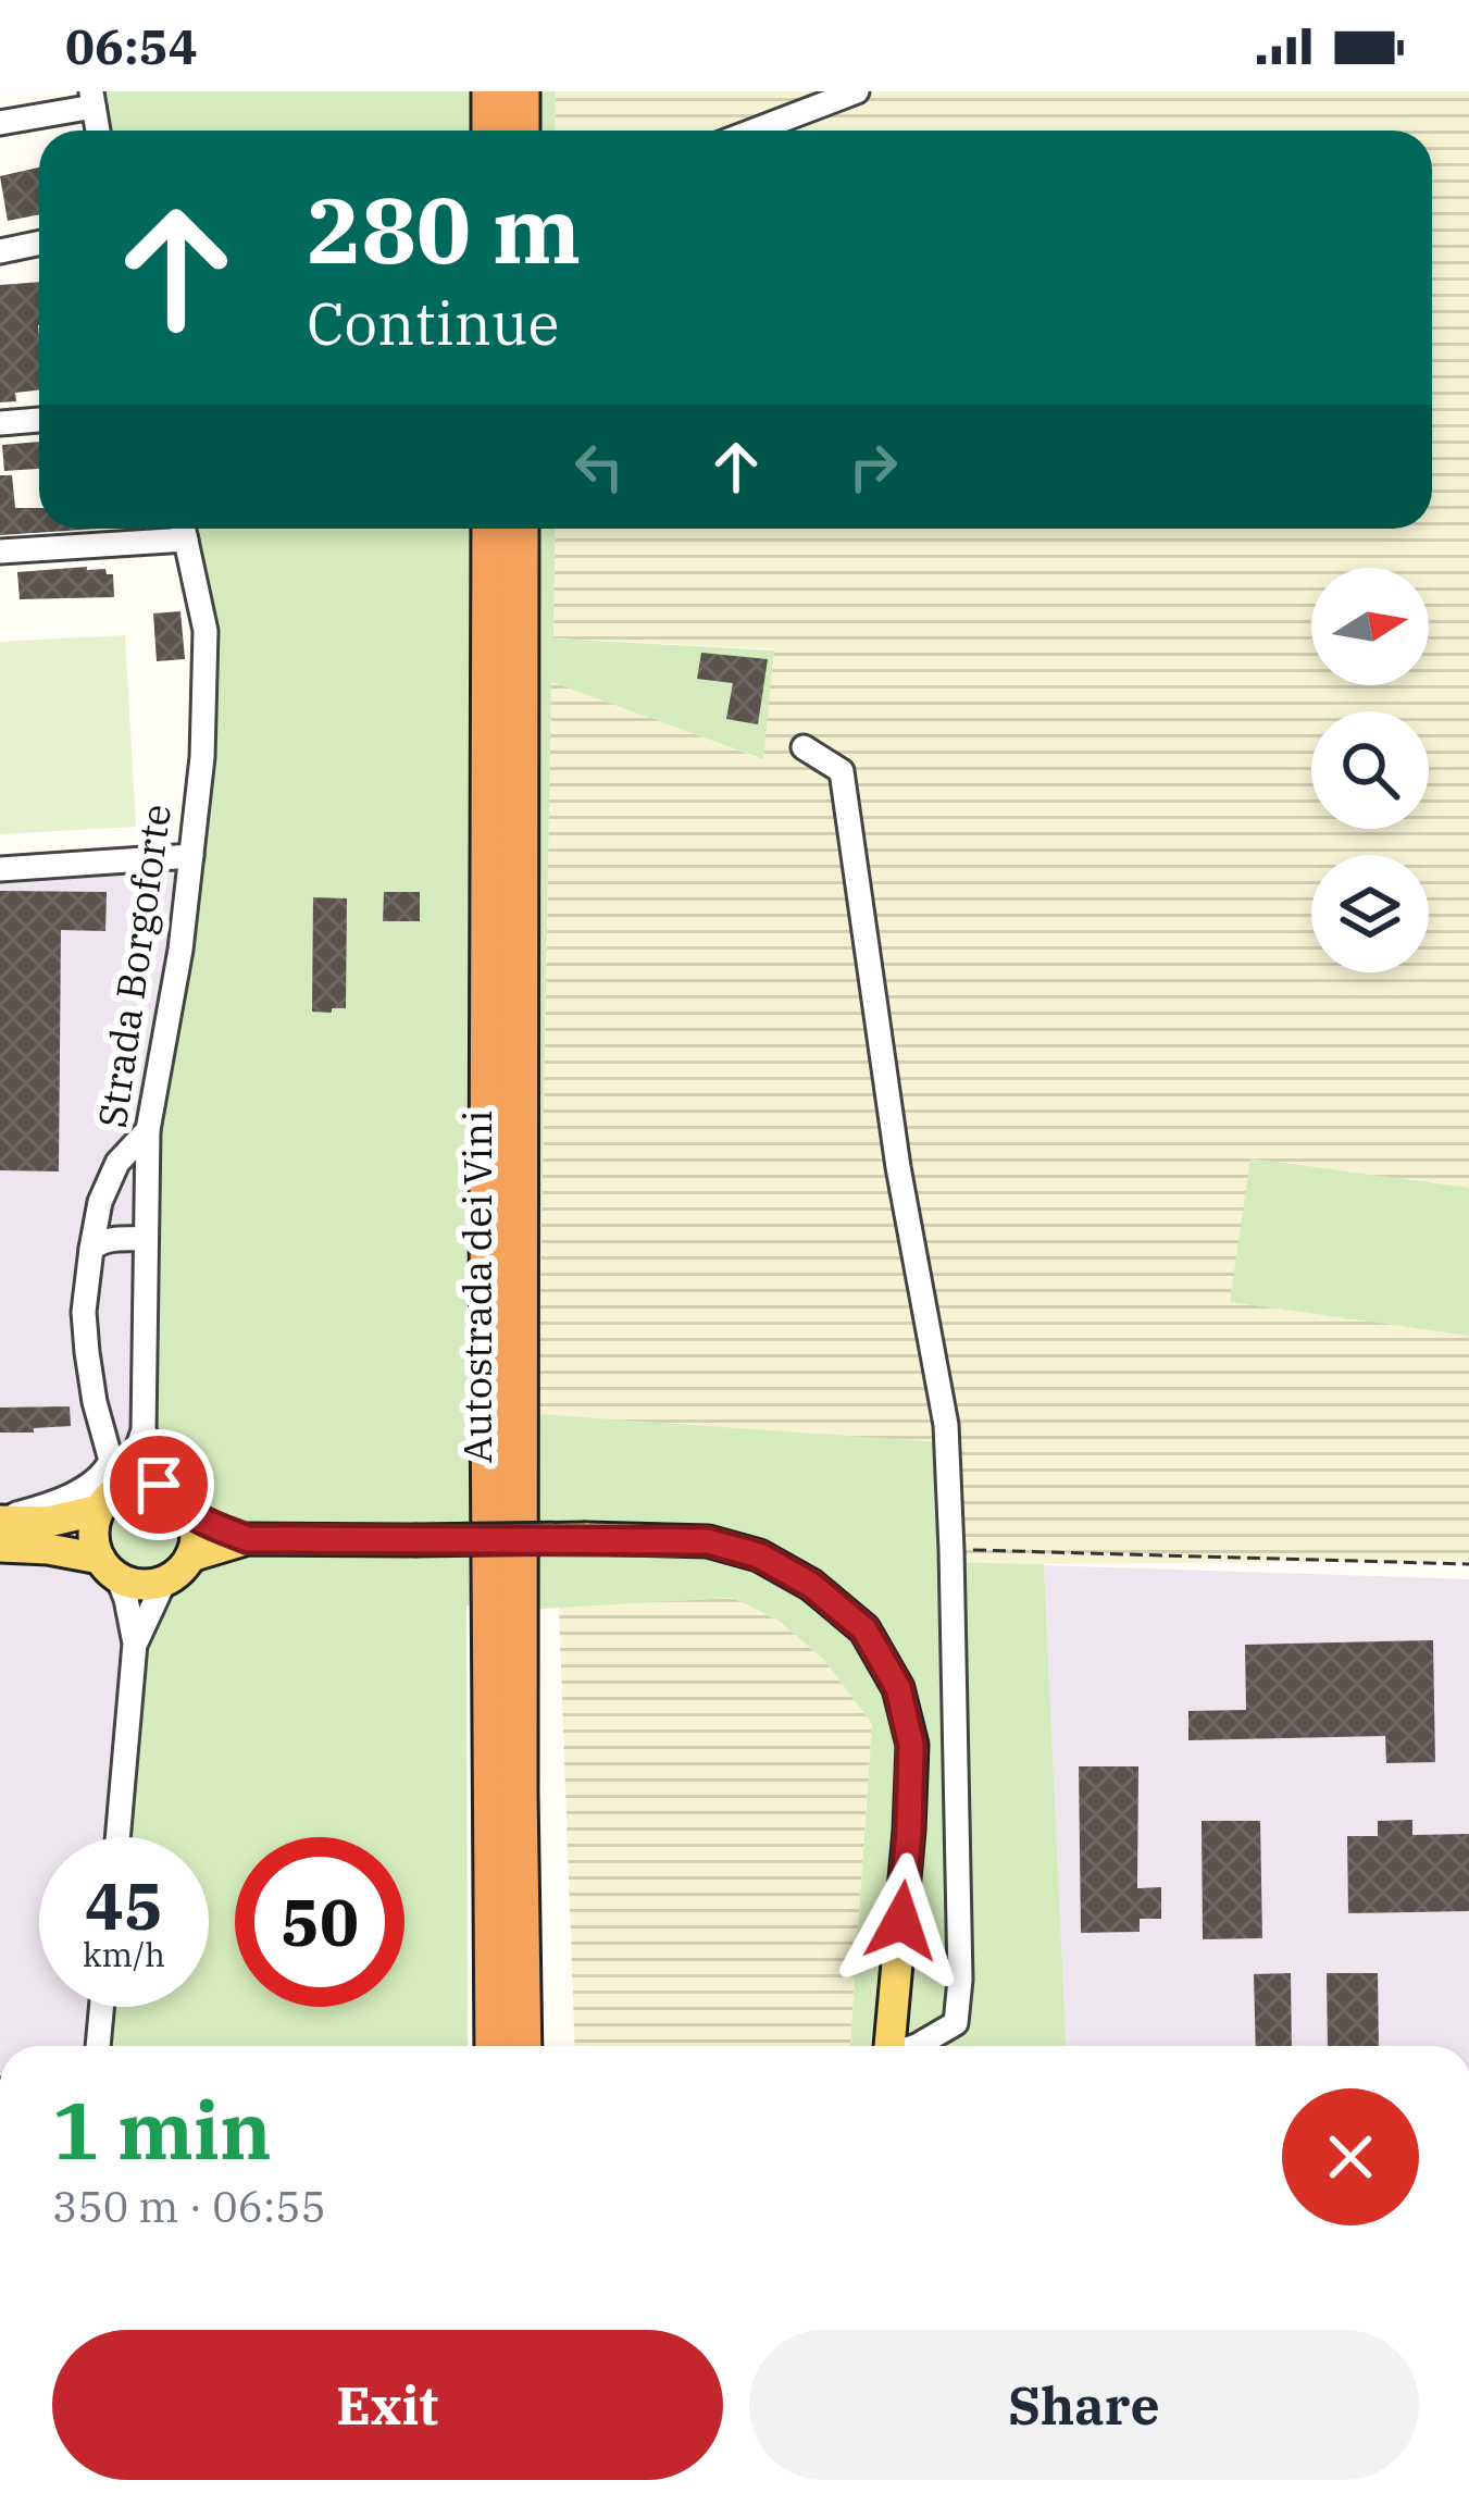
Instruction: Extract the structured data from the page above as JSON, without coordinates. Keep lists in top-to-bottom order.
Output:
{
  "streets": {
    "highway": ["Autostrada dei Vini"],
    "street": ["Strada Borgoforte"]
  },
  "north": "right",
  "page": {
    "status": "06:54",
    "turn": ["280 m", "Continue"],
    "speed": "45 km/h",
    "limit": "50",
    "heading": ["1 min", "350 m · 06:55"],
    "buttons": ["Exit", "Share"]
  }
}
